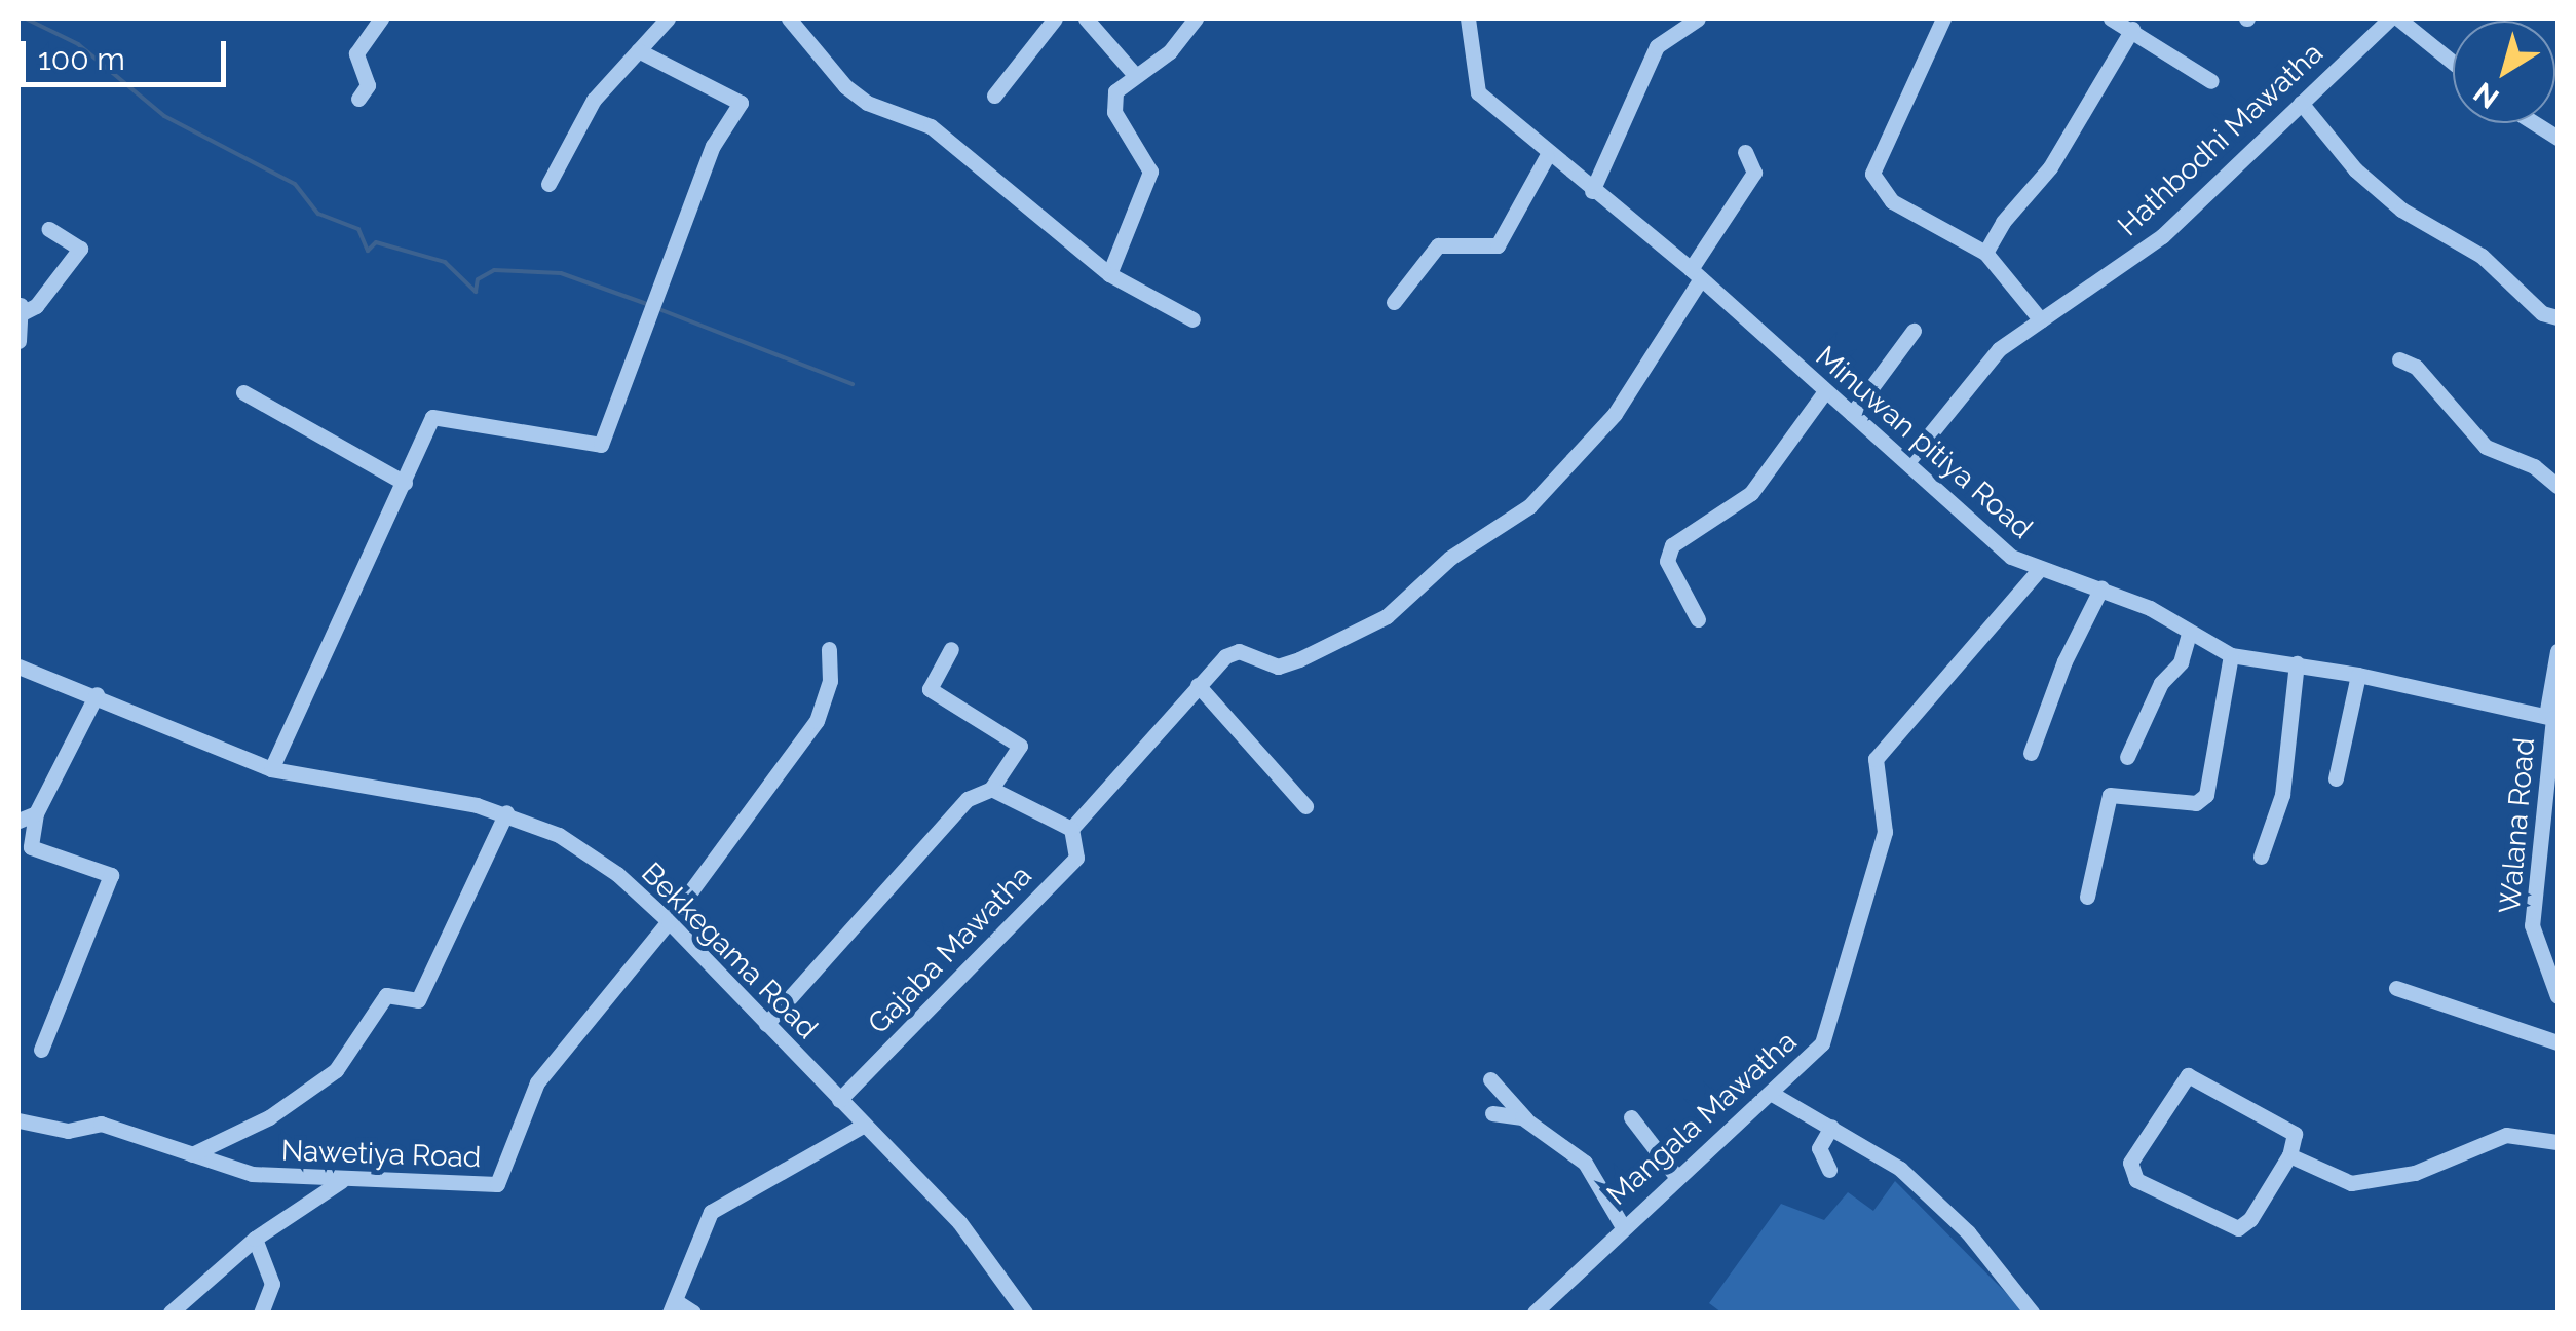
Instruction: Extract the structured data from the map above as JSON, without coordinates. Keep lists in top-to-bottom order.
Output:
{
  "streets": {
    "street": [
      "Hathbodhi Mawatha",
      "Minuwan pitiya Road",
      "Walana Road",
      "Gajaba Mawatha",
      "Bekkegama Road",
      "Mangala Mawatha",
      "Nawetiya Road"
    ]
  },
  "crossings": [
    ["Hathbodhi Mawatha", "Minuwan pitiya Road"],
    ["Minuwan pitiya Road", "Walana Road"],
    ["Minuwan pitiya Road", "Gajaba Mawatha"],
    ["Minuwan pitiya Road", "Mangala Mawatha"],
    ["Gajaba Mawatha", "Bekkegama Road"],
    ["Bekkegama Road", "Nawetiya Road"]
  ],
  "scale_bar": "100 m",
  "north": "bottom left"
}
